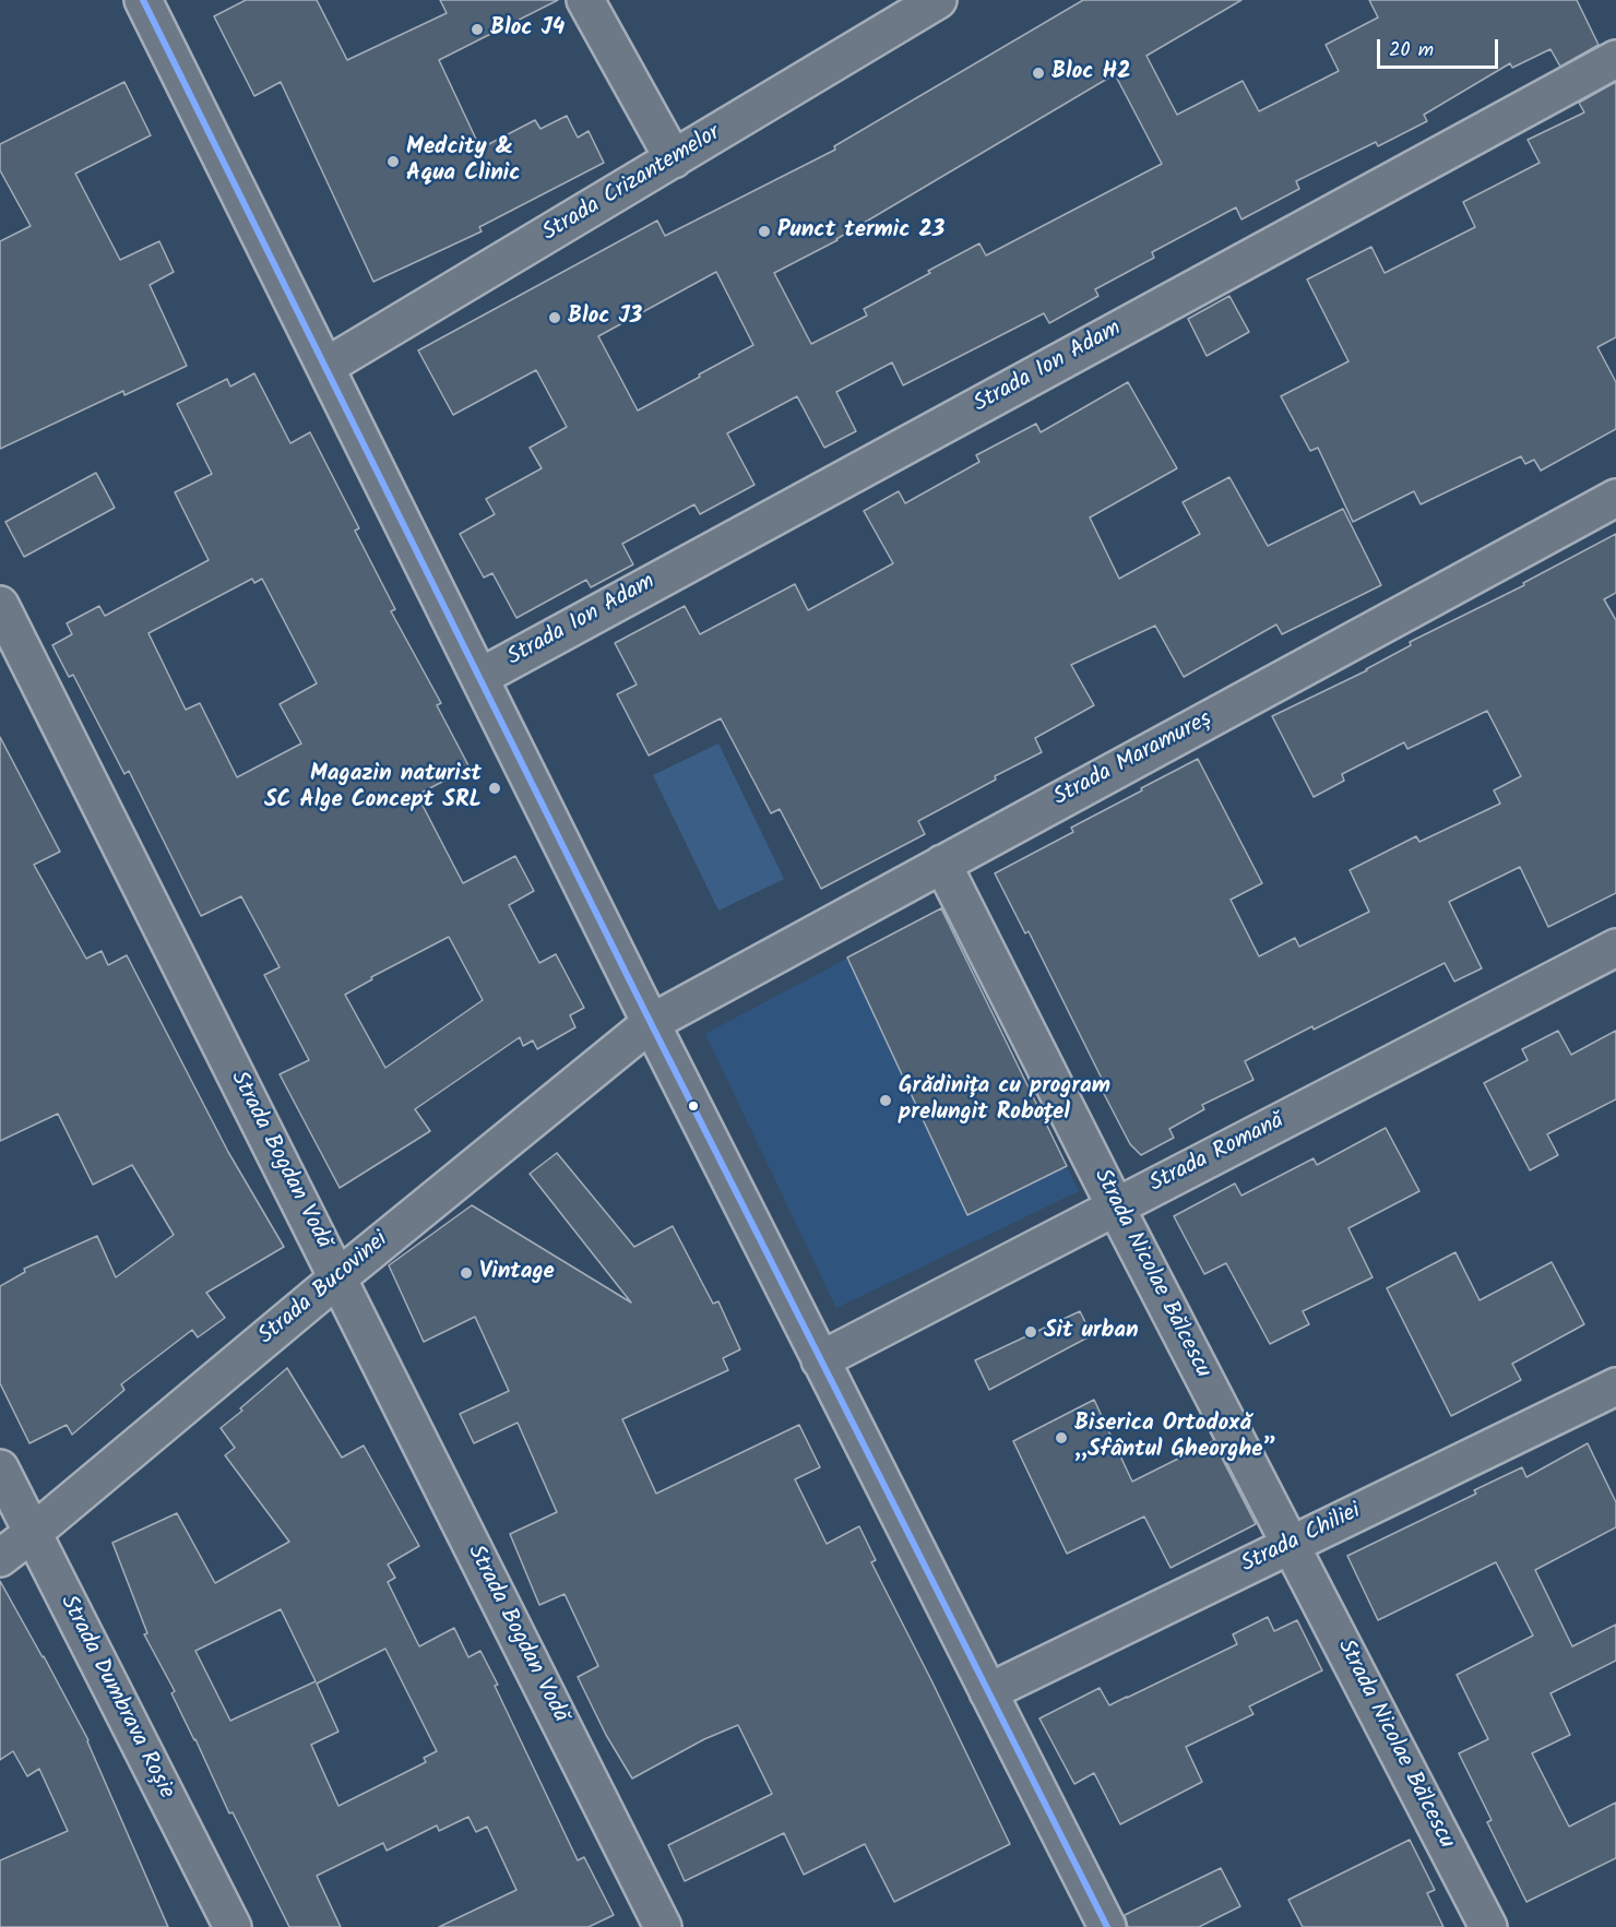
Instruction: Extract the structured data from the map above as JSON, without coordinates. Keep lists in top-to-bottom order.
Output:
{
  "streets": {
    "street": [
      "Strada Crizantemelor",
      "Strada Ion Adam",
      "Strada Maramureș",
      "Strada Romană",
      "Strada Bogdan Vodă",
      "Strada Nicolae Bălcescu",
      "Strada Bucovinei",
      "Strada Chiliei",
      "Strada Dumbrava Roșie"
    ]
  },
  "crossings": [
    ["Strada Maramureș", "Strada Nicolae Bălcescu"],
    ["Strada Maramureș", "Strada Bucovinei"],
    ["Strada Romană", "Strada Nicolae Bălcescu"],
    ["Strada Bogdan Vodă", "Strada Bucovinei"],
    ["Strada Nicolae Bălcescu", "Strada Chiliei"],
    ["Strada Bucovinei", "Strada Dumbrava Roșie"]
  ],
  "places": [
    "Bloc J4",
    "Bloc H2",
    "Medcity & Aqua Clinic",
    "Punct termic 23",
    "Bloc J3",
    "Magazin naturist SC Alge Concept SRL",
    "Grădinița cu program prelungit Roboțel",
    "Vintage",
    "Sit urban",
    "Biserica Ortodoxă „Sfântul Gheorghe”"
  ],
  "scale_bar": "20 m"
}
